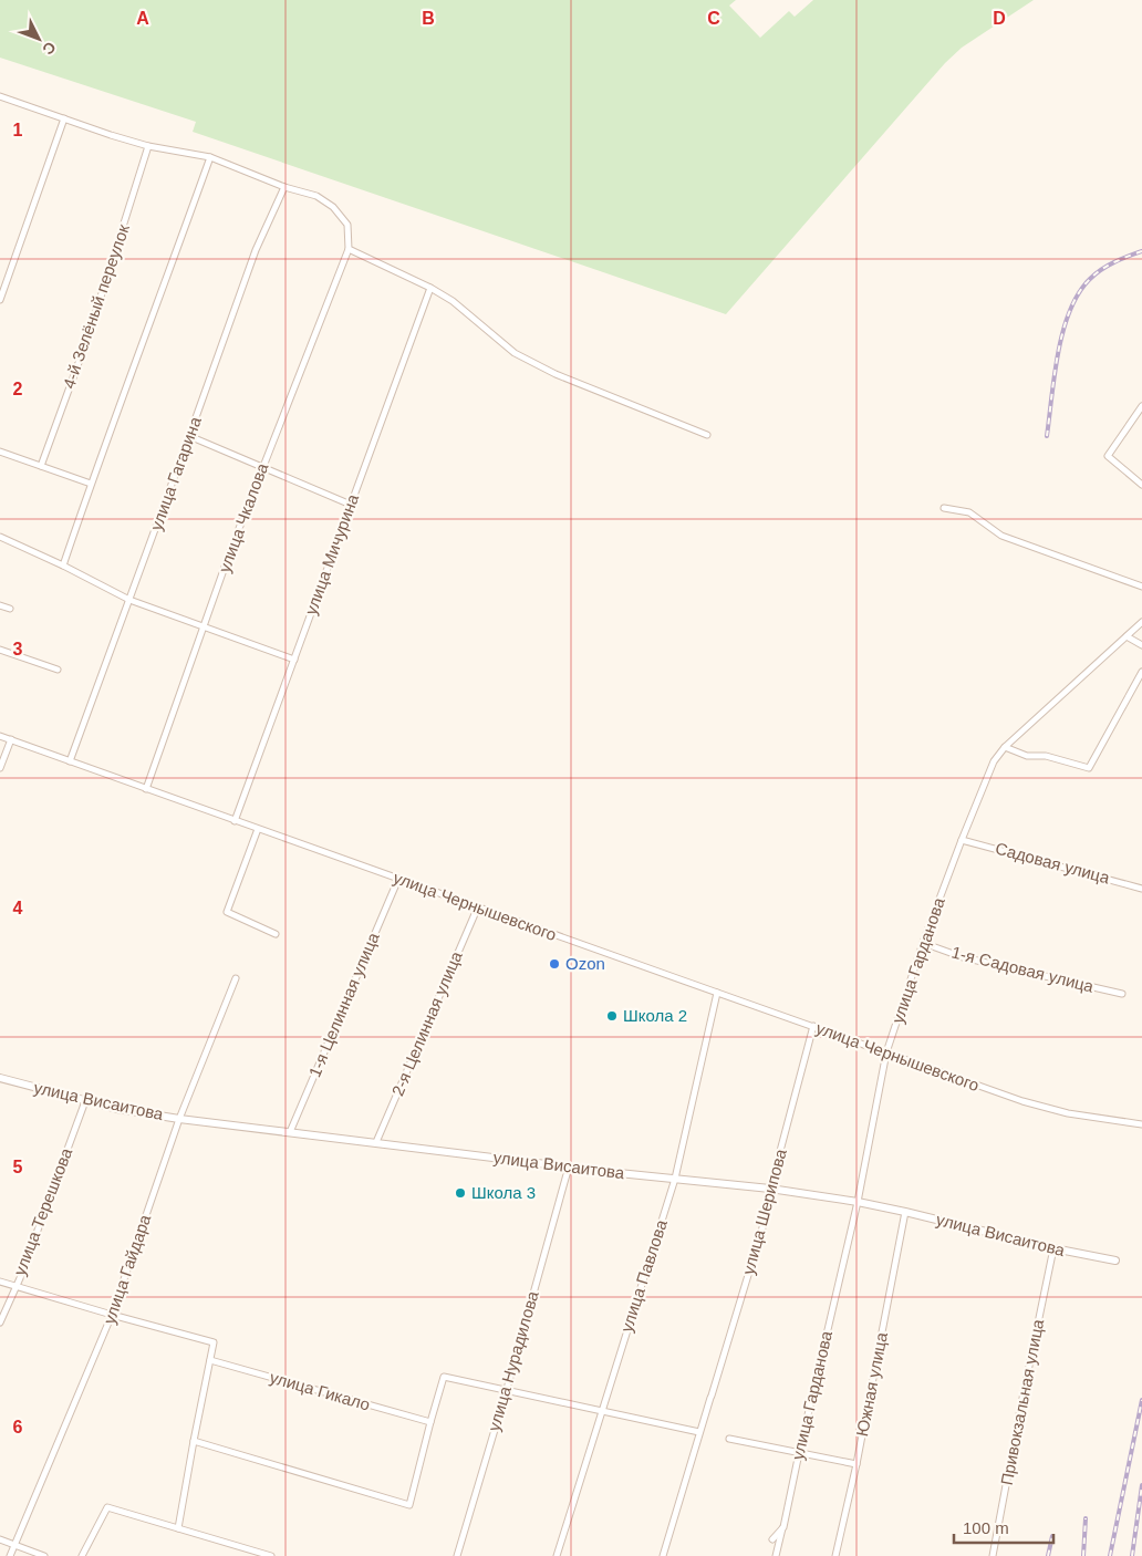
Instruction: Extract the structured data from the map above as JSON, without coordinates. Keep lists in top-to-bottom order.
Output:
{
  "streets": {
    "street": [
      "4-й Зелёный переулок",
      "улица Гагарина",
      "улица Чкалова",
      "улица Мичурина",
      "Садовая улица",
      "улица Чернышевского",
      "улица Гарданова",
      "1-я Садовая улица",
      "1-я Целинная улица",
      "2-я Целинная улица",
      "улица Висаитова",
      "улица Терешкова",
      "улица Шерипова",
      "улица Гайдара",
      "улица Павлова",
      "улица Нурадилова",
      "Южная улица",
      "улица Гикало",
      "Привокзальная улица"
    ]
  },
  "crossings": [
    ["улица Гагарина", "улица Чернышевского"],
    ["улица Чкалова", "улица Чернышевского"],
    ["улица Мичурина", "улица Чернышевского"],
    ["Садовая улица", "улица Гарданова"],
    ["улица Чернышевского", "улица Гарданова"],
    ["улица Чернышевского", "1-я Целинная улица"],
    ["улица Чернышевского", "2-я Целинная улица"],
    ["улица Чернышевского", "улица Шерипова"],
    ["улица Чернышевского", "улица Павлова"],
    ["улица Гарданова", "1-я Садовая улица"],
    ["улица Гарданова", "улица Висаитова"],
    ["1-я Целинная улица", "улица Висаитова"],
    ["2-я Целинная улица", "улица Висаитова"],
    ["улица Висаитова", "улица Терешкова"],
    ["улица Висаитова", "улица Шерипова"],
    ["улица Висаитова", "улица Гайдара"],
    ["улица Висаитова", "улица Павлова"],
    ["улица Висаитова", "улица Нурадилова"],
    ["улица Висаитова", "Южная улица"],
    ["улица Висаитова", "Привокзальная улица"]
  ],
  "places": ["Ozon", "Школа 2", "Школа 3"],
  "scale_bar": "100 m",
  "north": "bottom right",
  "grid": {
    "columns": [
      "A",
      "B",
      "C",
      "D"
    ],
    "rows": [
      "1",
      "2",
      "3",
      "4",
      "5",
      "6"
    ]
  }
}
